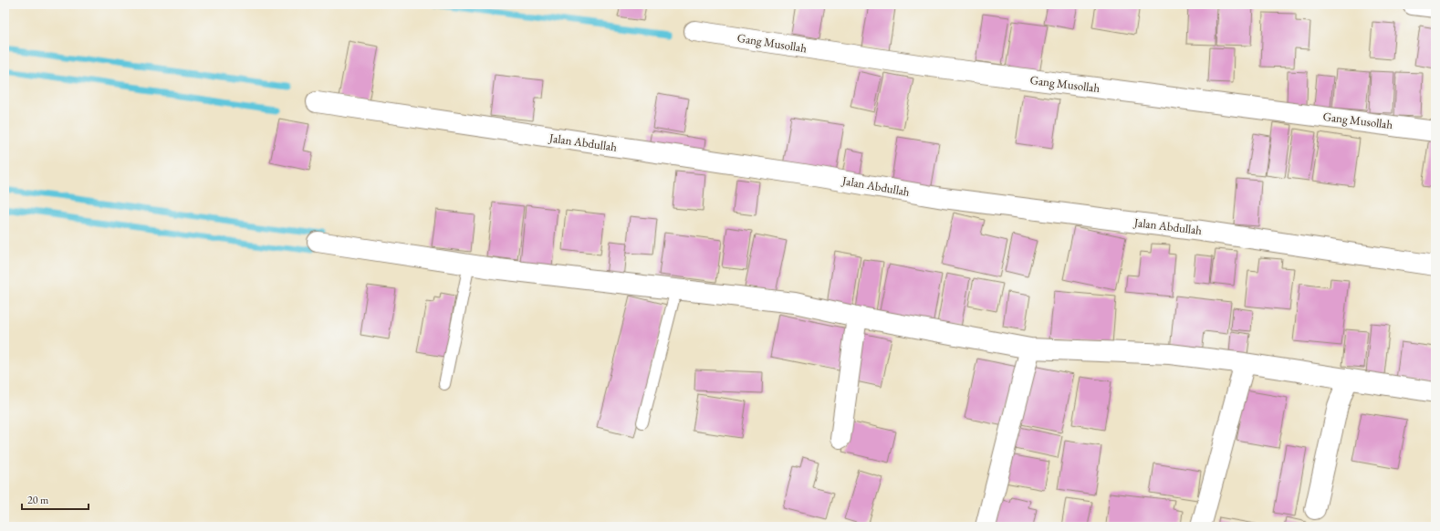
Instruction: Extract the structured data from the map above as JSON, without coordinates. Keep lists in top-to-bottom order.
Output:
{
  "streets": {
    "street": ["Gang Musollah", "Jalan Abdullah"]
  },
  "scale_bar": "20 m"
}
